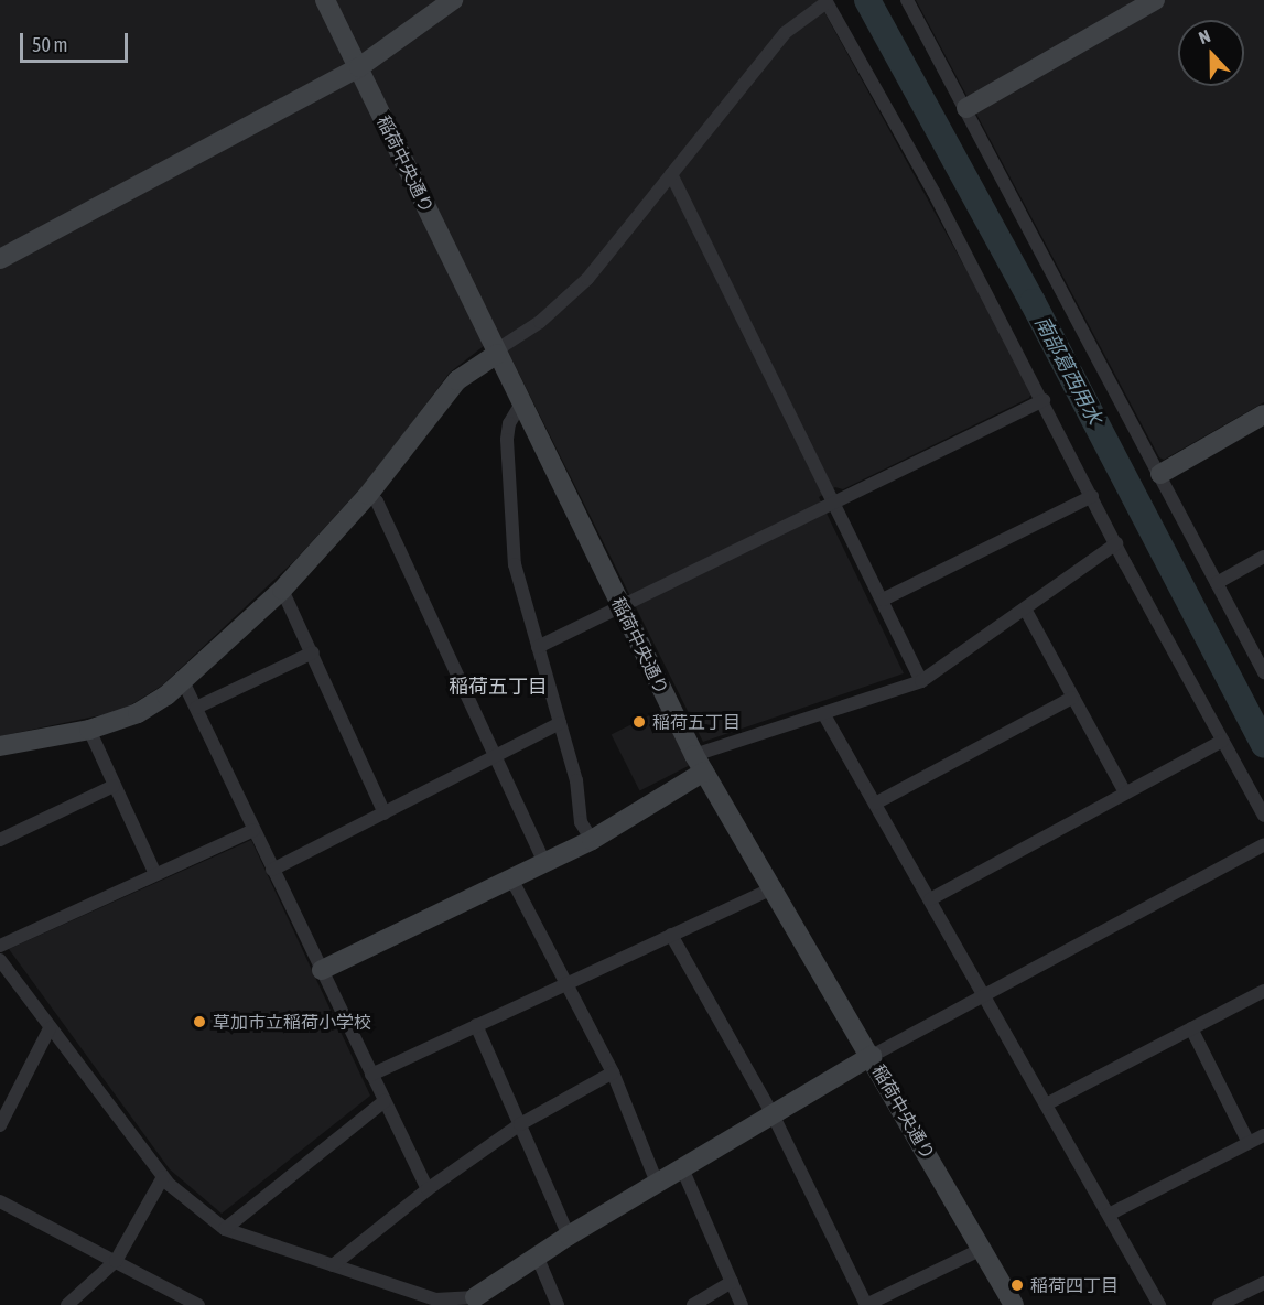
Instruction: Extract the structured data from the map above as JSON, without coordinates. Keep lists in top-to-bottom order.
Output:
{
  "streets": {
    "street": ["稲荷中央通り"]
  },
  "districts": ["稲荷五丁目"],
  "water": ["南部葛西用水"],
  "places": ["稲荷五丁目", "草加市立稲荷小学校", "稲荷四丁目"],
  "scale_bar": "50 m",
  "north": "top"
}
